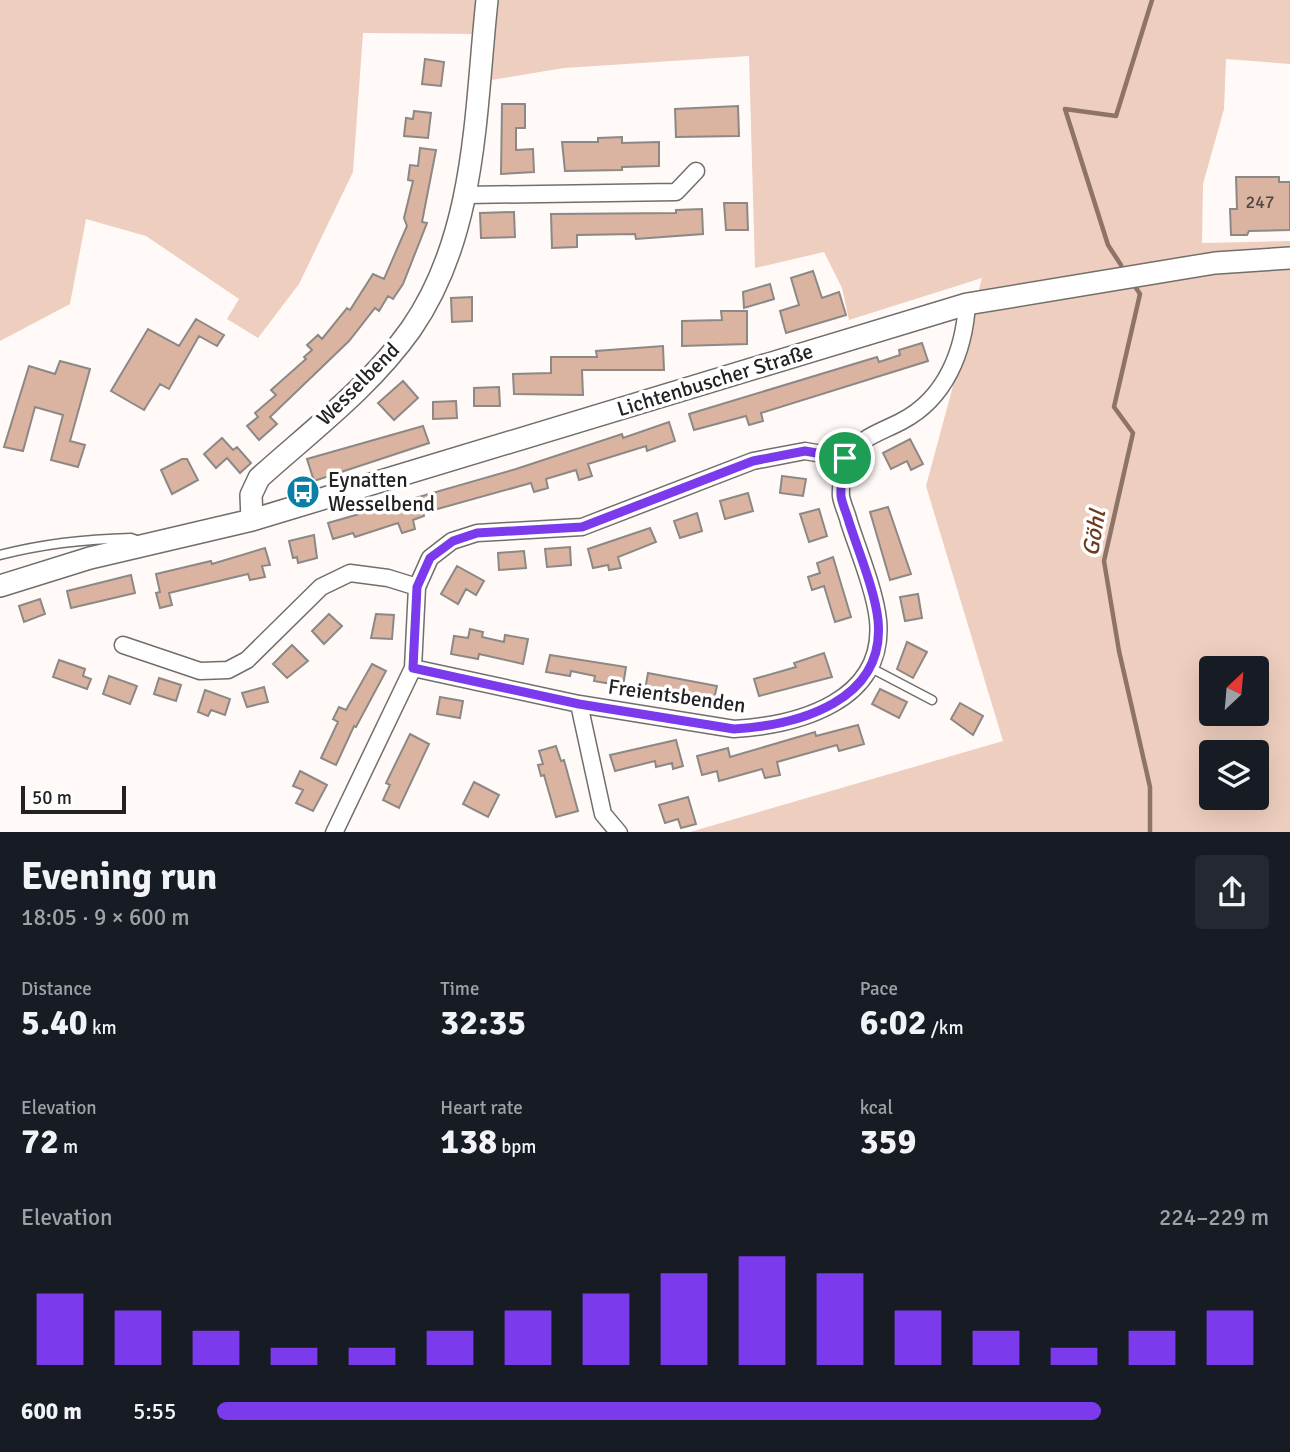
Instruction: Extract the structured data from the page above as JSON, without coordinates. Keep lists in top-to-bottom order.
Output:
{
  "streets": {
    "street": ["Lichtenbuscher Straße", "Wesselbend", "Freientsbenden"]
  },
  "crossings": [
    ["Lichtenbuscher Straße", "Wesselbend"]
  ],
  "water": ["Göhl"],
  "places": {
    "bus stop": ["Eynatten Wesselbend"]
  },
  "house_numbers": ["247"],
  "scale_bar": "50 m",
  "north": "top right",
  "page": {
    "scale": "50 m",
    "heading": ["Evening run", "18:05 · 9 × 600 m"],
    "stats": [
      ["Distance", "5.40 km"],
      ["Time", "32:35"],
      ["Pace", "6:02 /km"],
      ["Elevation", "72 m"],
      ["Heart rate", "138 bpm"],
      ["kcal", "359"]
    ],
    "chart": ["Elevation", "224–229 m"],
    "list": [
      {
        "name": "600 m",
        "note": "5:55"
      }
    ]
  }
}
